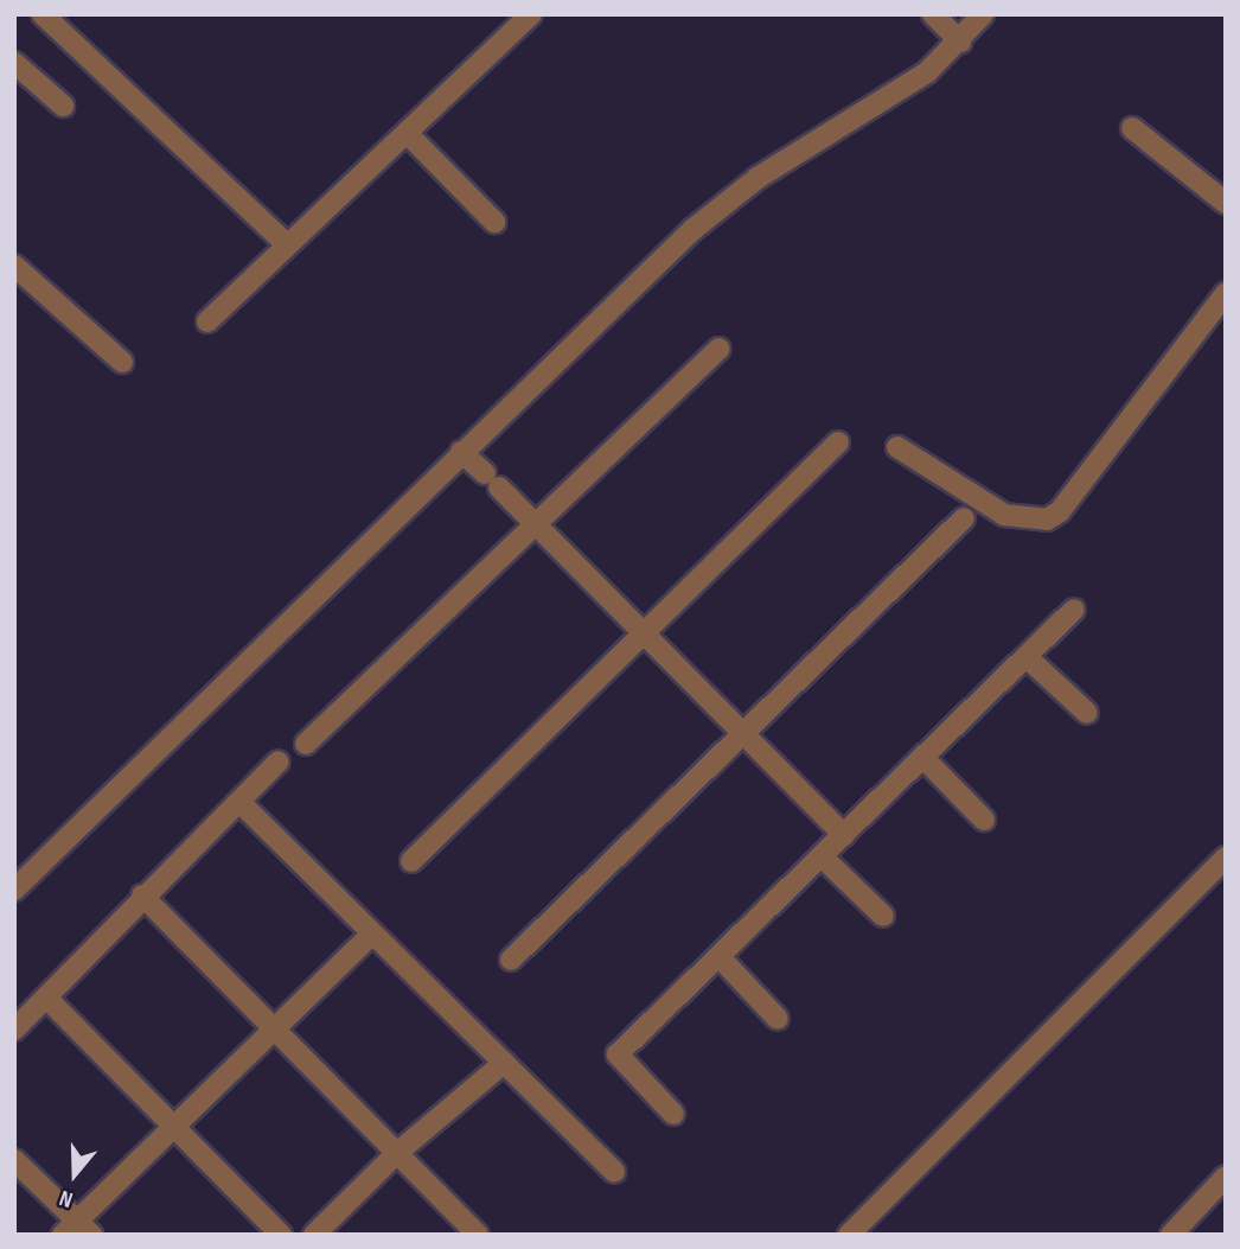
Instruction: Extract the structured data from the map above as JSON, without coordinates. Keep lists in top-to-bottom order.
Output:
{
  "north": "bottom"
}
